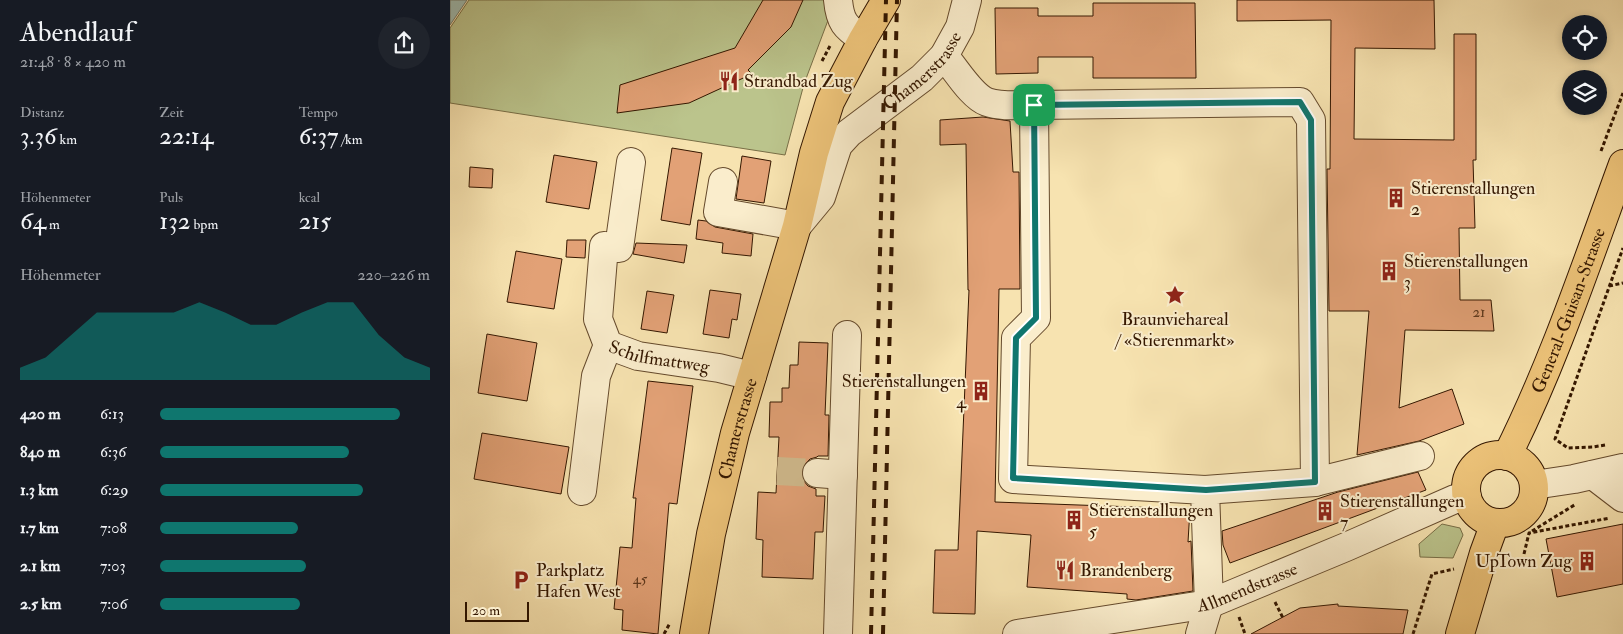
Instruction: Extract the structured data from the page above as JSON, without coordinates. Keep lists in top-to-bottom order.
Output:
{
  "streets": {
    "main road": ["Chamerstrasse", "General-Guisan-Strasse"],
    "street": ["Schilfmattweg", "Allmendstrasse"]
  },
  "crossings": [
    ["Chamerstrasse", "Schilfmattweg"],
    ["General-Guisan-Strasse", "Allmendstrasse"]
  ],
  "places": {
    "restaurant": ["Strandbad Zug", "Brandenberg"],
    "building": [
      "Stierenstallungen 2",
      "Stierenstallungen 3",
      "Stierenstallungen 4",
      "Stierenstallungen 7",
      "Stierenstallungen 5",
      "UpTown Zug"
    ],
    "place": ["Braunviehareal / «Stierenmarkt»"],
    "parking": ["Parkplatz Hafen West"]
  },
  "house_numbers": ["21", "45"],
  "scale_bar": "20 m",
  "page": {
    "heading": ["Abendlauf", "21:48 · 8 × 420 m"],
    "stats": [
      ["Distanz", "3.36 km"],
      ["Zeit", "22:14"],
      ["Tempo", "6:37 /km"],
      ["Höhenmeter", "64 m"],
      ["Puls", "132 bpm"],
      ["kcal", "215"]
    ],
    "chart": ["Höhenmeter", "220–226 m"],
    "list": [
      {
        "name": "420 m",
        "note": "6:13"
      },
      {
        "name": "840 m",
        "note": "6:36"
      },
      {
        "name": "1.3 km",
        "note": "6:29"
      },
      {
        "name": "1.7 km",
        "note": "7:08"
      },
      {
        "name": "2.1 km",
        "note": "7:03"
      },
      {
        "name": "2.5 km",
        "note": "7:06"
      }
    ],
    "scale": "20 m"
  }
}
